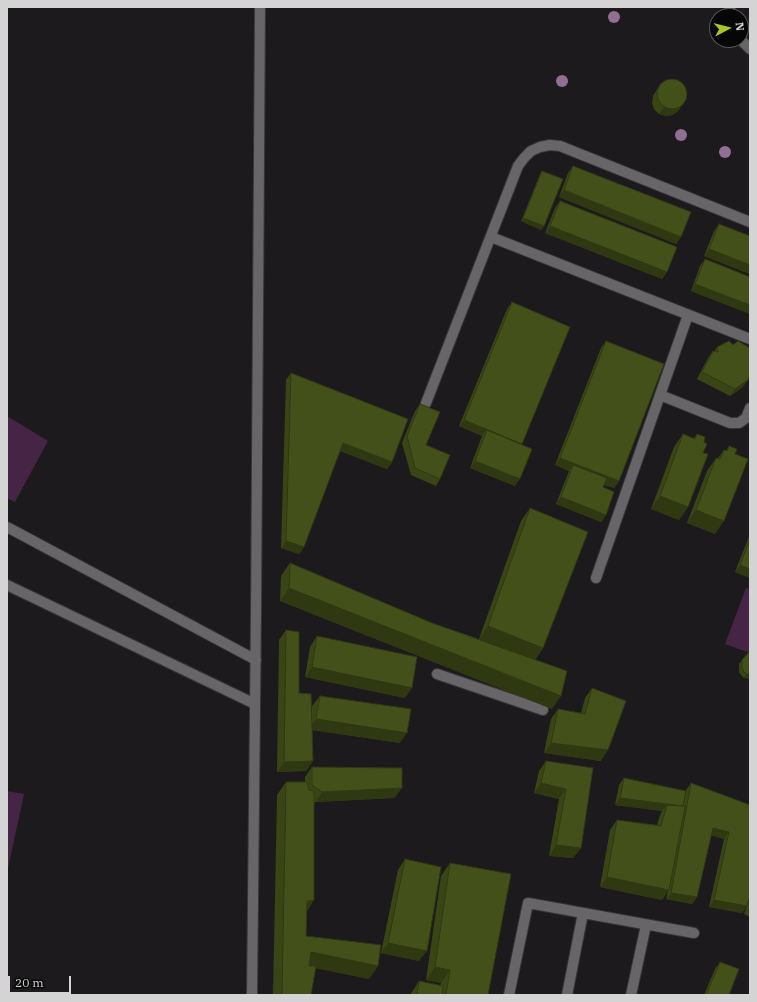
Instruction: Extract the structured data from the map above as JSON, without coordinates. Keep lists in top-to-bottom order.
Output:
{
  "scale_bar": "20 m",
  "north": "right"
}
